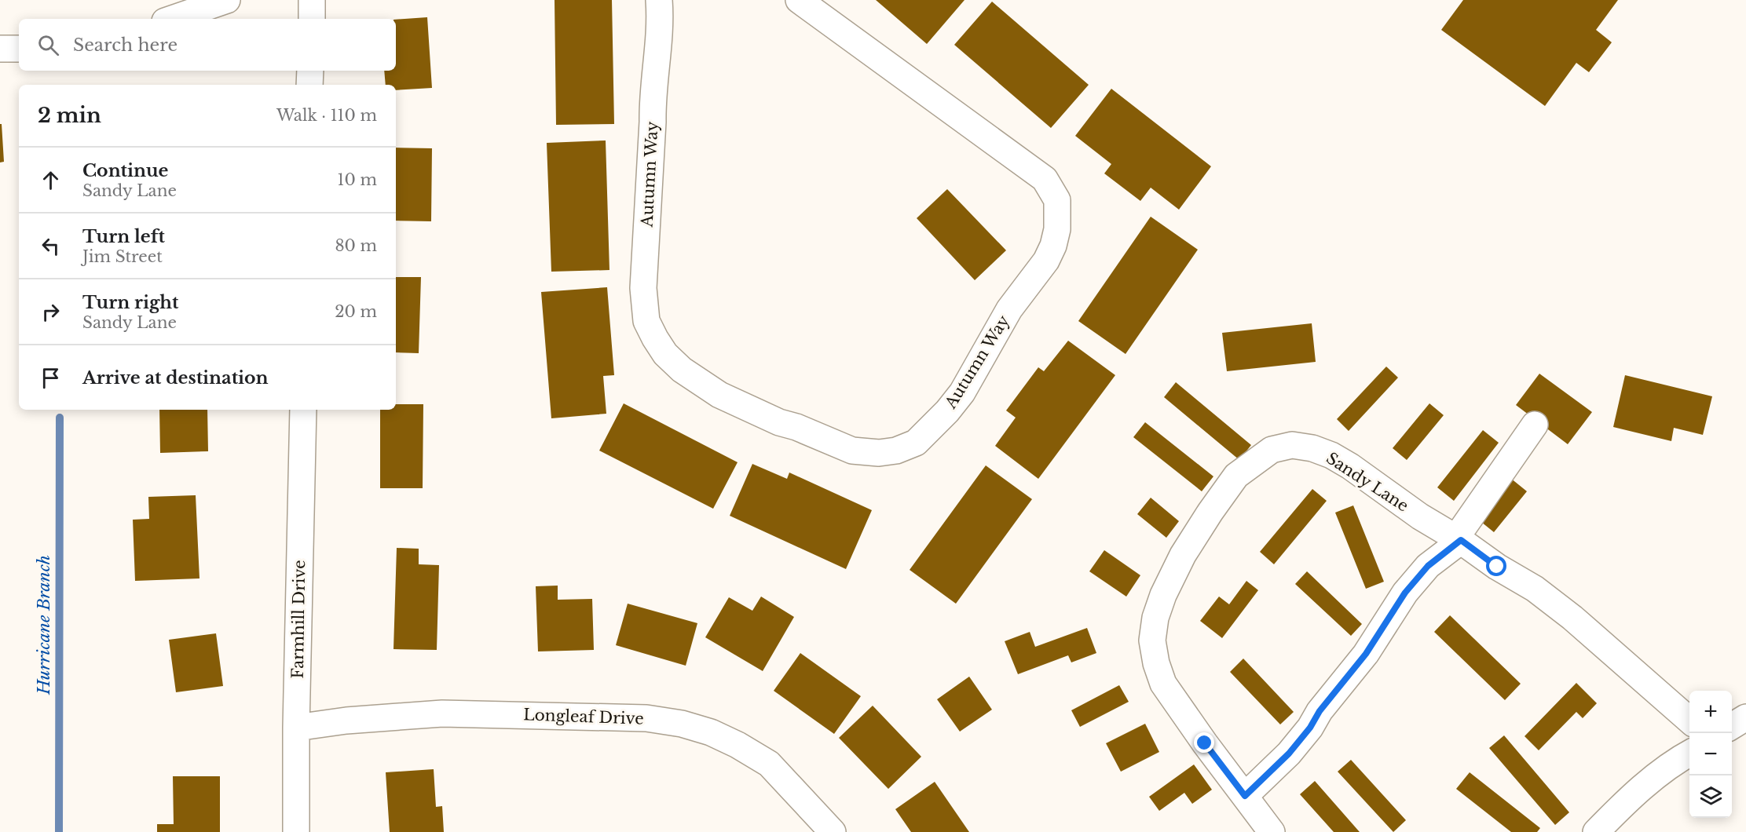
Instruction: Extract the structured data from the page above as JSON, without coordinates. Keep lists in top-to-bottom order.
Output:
{
  "streets": {
    "street": [
      "Autumn Way",
      "Sandy Lane",
      "Farmhill Drive",
      "Longleaf Drive"
    ]
  },
  "crossings": [
    ["Farmhill Drive", "Longleaf Drive"]
  ],
  "water": ["Hurricane Branch"],
  "page": {
    "search": "Search here",
    "heading": ["2 min", "Walk · 110 m"],
    "list": [
      ["Continue", "Sandy Lane", "10 m"],
      ["Turn left", "Jim Street", "80 m"],
      ["Turn right", "Sandy Lane", "20 m"],
      "Arrive at destination"
    ],
    "map_buttons": ["+", "−"]
  }
}
